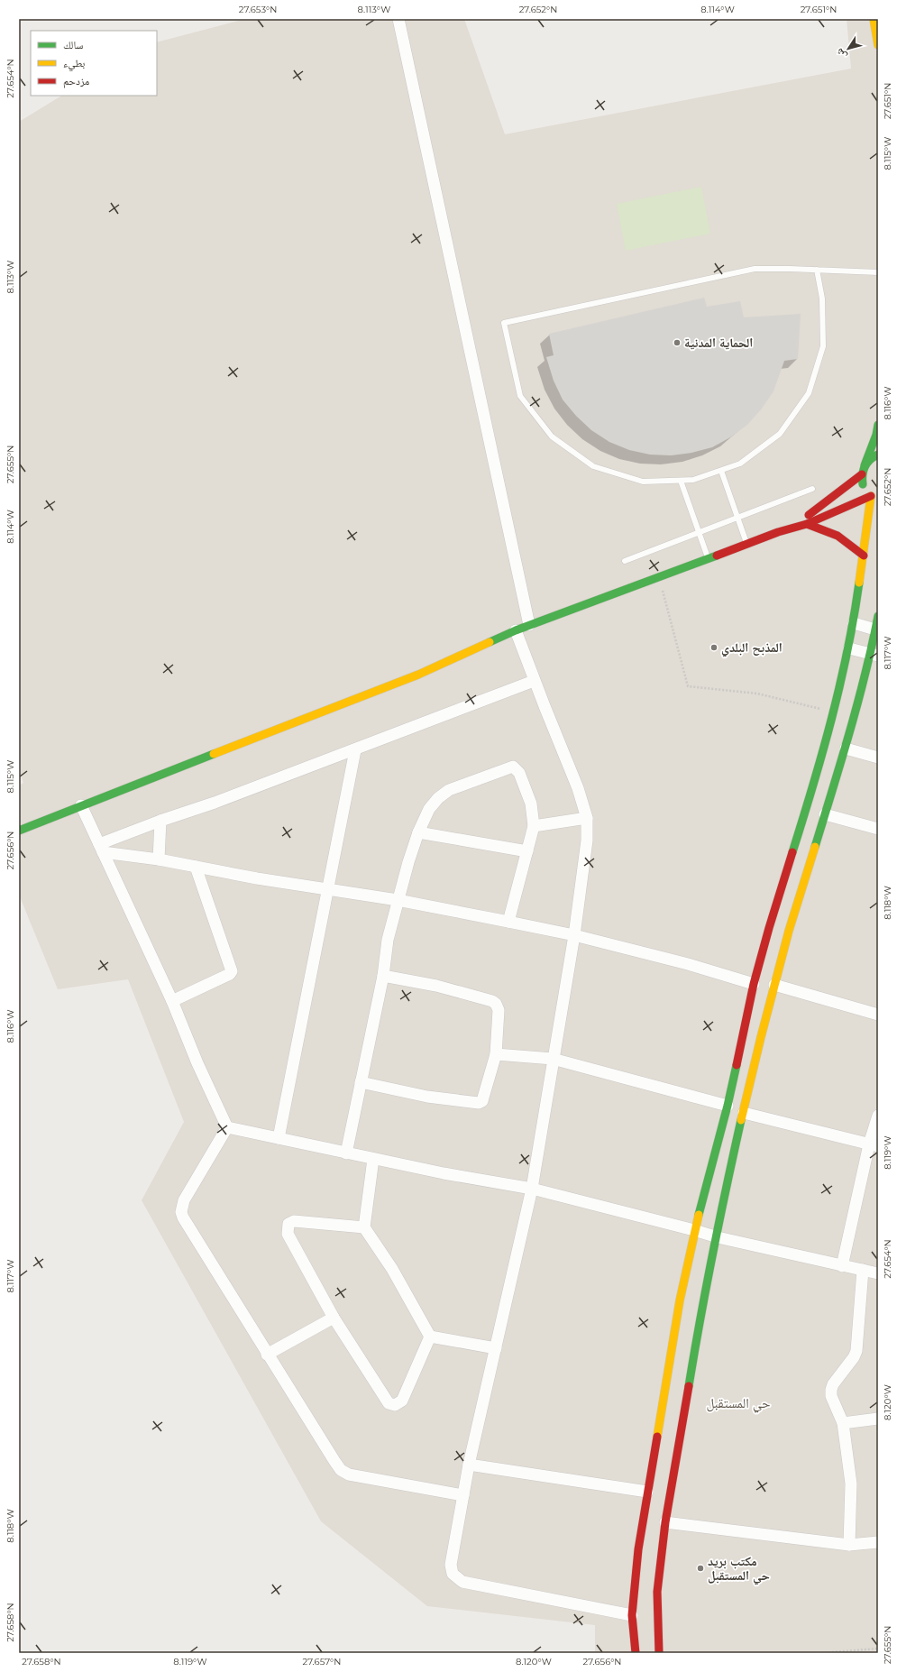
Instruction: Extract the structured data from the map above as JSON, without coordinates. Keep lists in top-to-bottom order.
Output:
{
  "districts": ["حي المستقبل"],
  "places": ["الحماية المدنية", "المذبح البلدي", "مكتب بريد حي المستقبل"],
  "legend": ["سالك", "بطيء", "مزدحم"],
  "north": "bottom left",
  "coordinates": [
    "27.653°N",
    "8.113°W",
    "27.652°N",
    "8.114°W",
    "27.651°N",
    "27.654°N",
    "8.115°W",
    "8.116°W",
    "27.655°N",
    "8.117°W",
    "27.656°N",
    "8.118°W",
    "8.119°W",
    "8.120°W",
    "27.658°N",
    "27.657°N"
  ]
}
